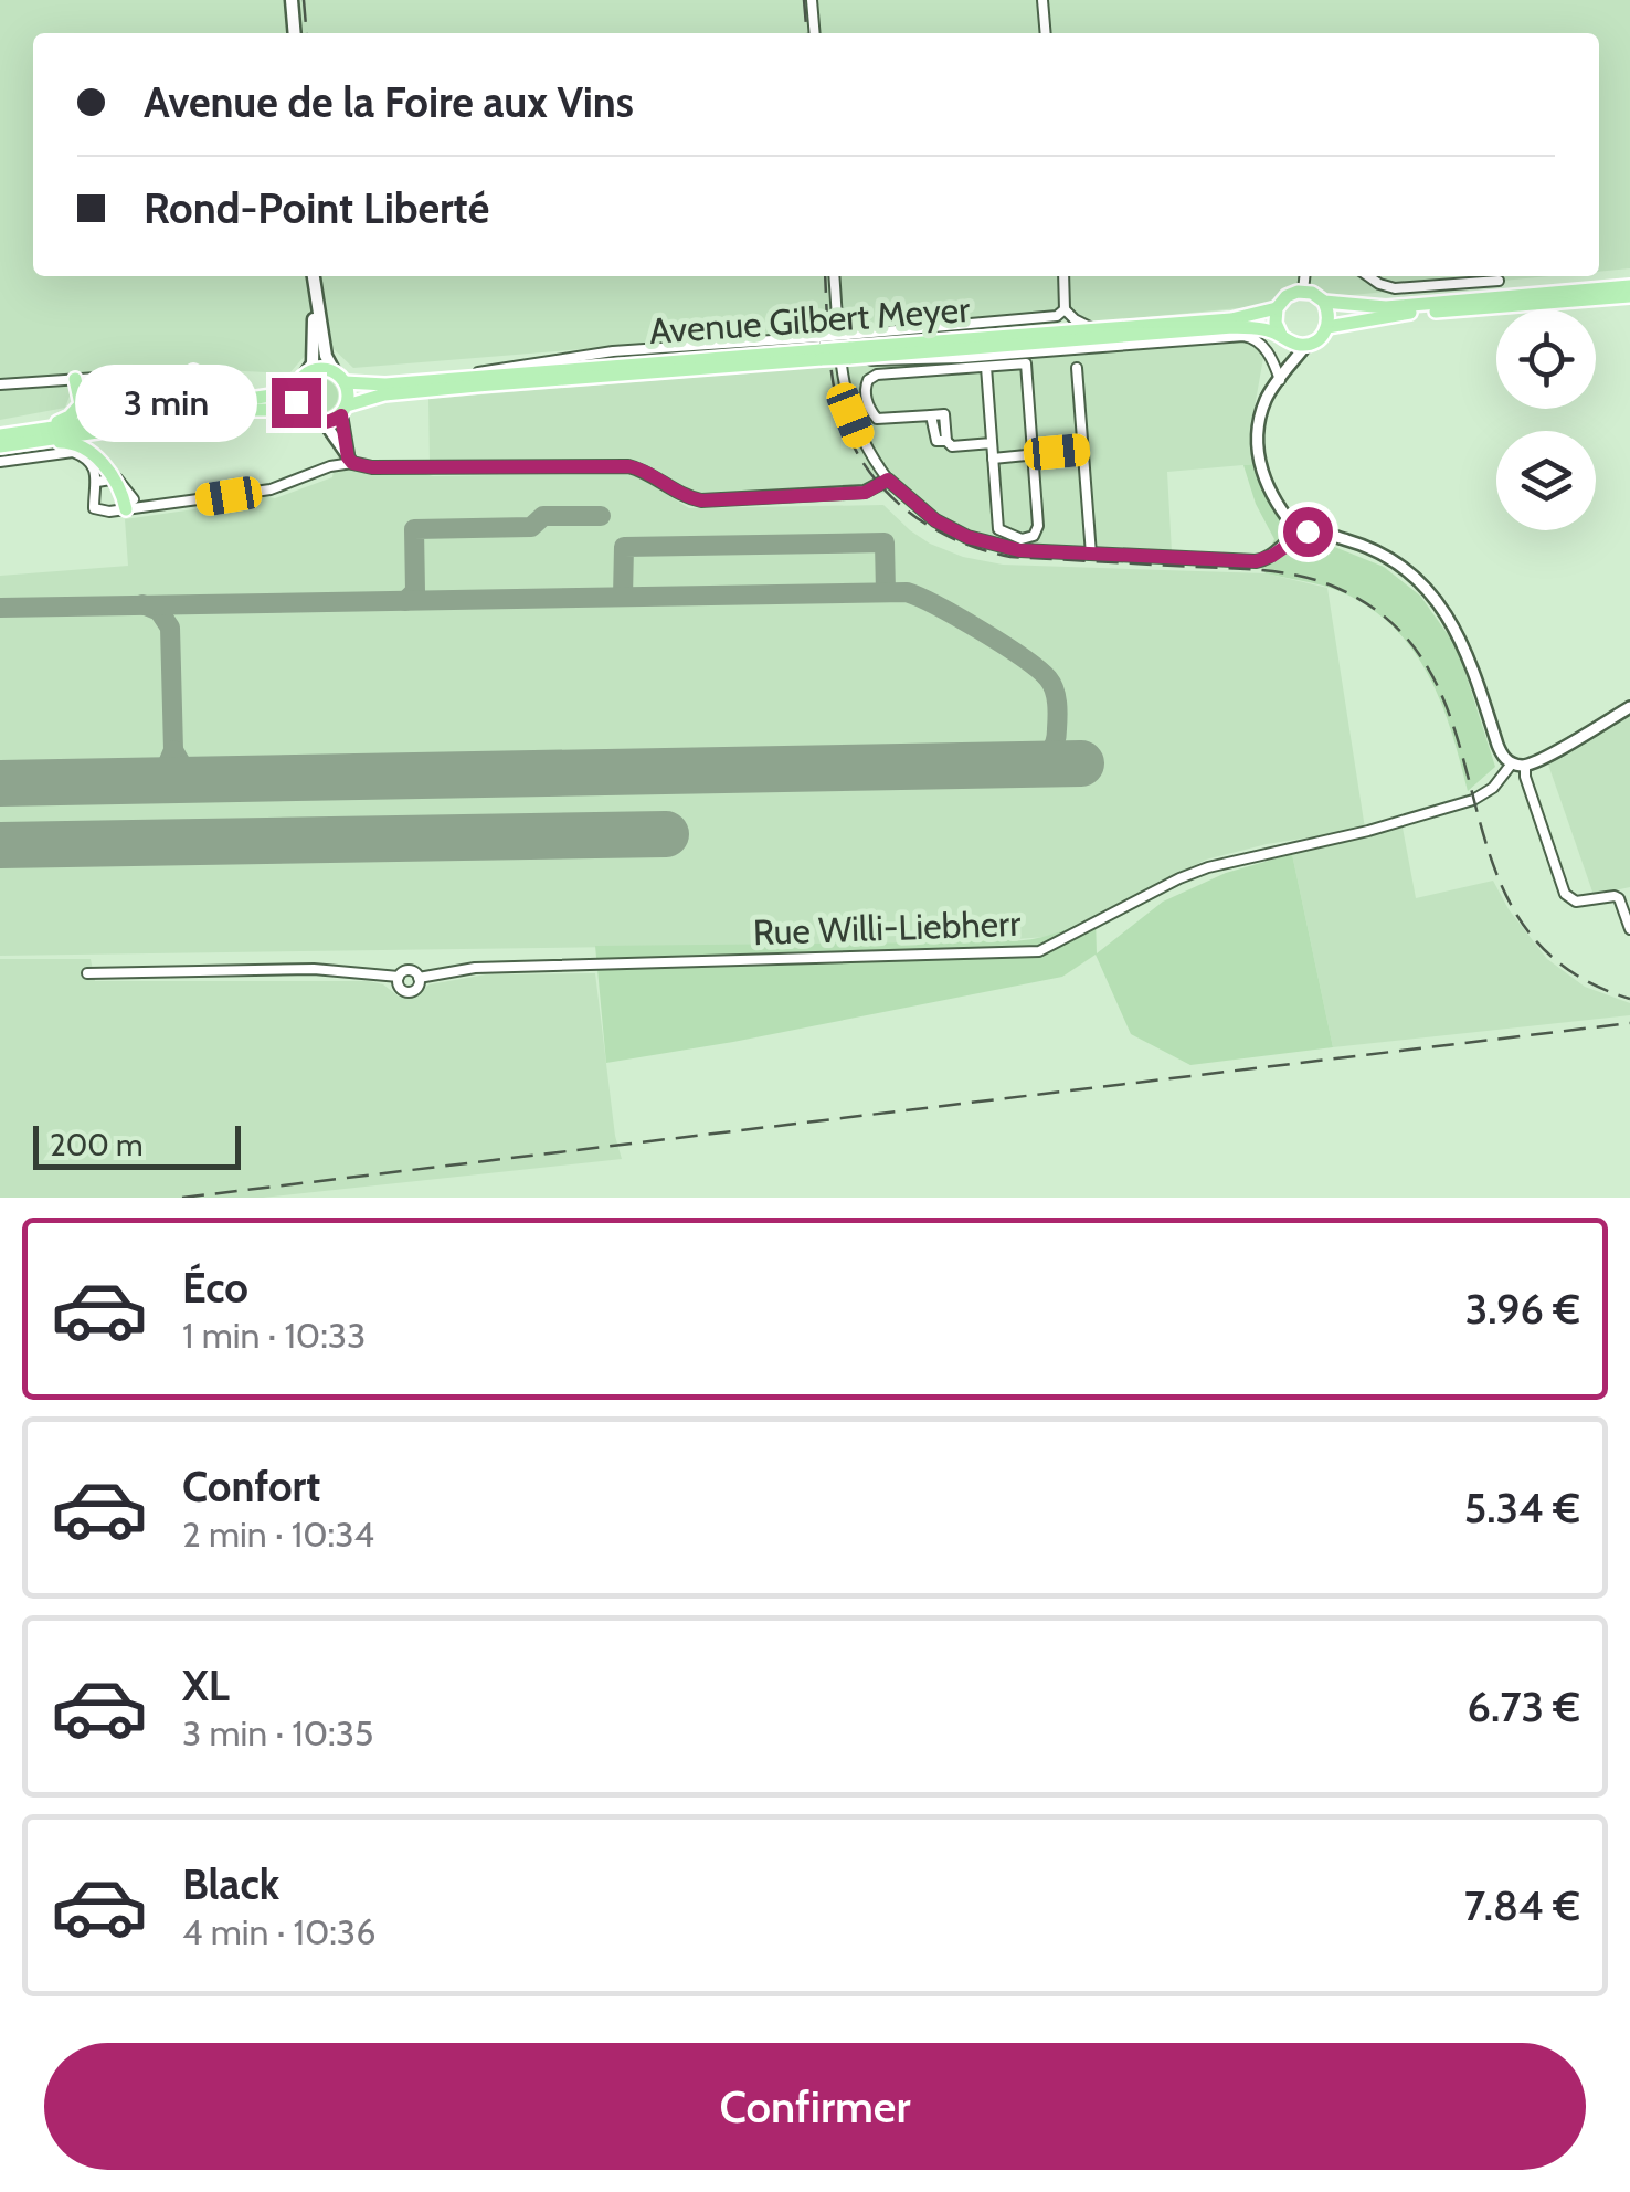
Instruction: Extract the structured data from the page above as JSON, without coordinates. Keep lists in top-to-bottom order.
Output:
{
  "streets": {
    "main road": ["Avenue Gilbert Meyer"],
    "street": ["Rue Willi-Liebherr"]
  },
  "scale_bar": "200 m",
  "page": {
    "banner": ["Avenue de la Foire aux Vins", "Rond-Point Liberté"],
    "bubble": "3 min",
    "scale": "200 m",
    "list": [
      {
        "name": "Éco",
        "note": "1 min · 10:33",
        "value": "3.96 €"
      },
      {
        "name": "Confort",
        "note": "2 min · 10:34",
        "value": "5.34 €"
      },
      {
        "name": "XL",
        "note": "3 min · 10:35",
        "value": "6.73 €"
      },
      {
        "name": "Black",
        "note": "4 min · 10:36",
        "value": "7.84 €"
      }
    ],
    "buttons": "Confirmer"
  }
}
